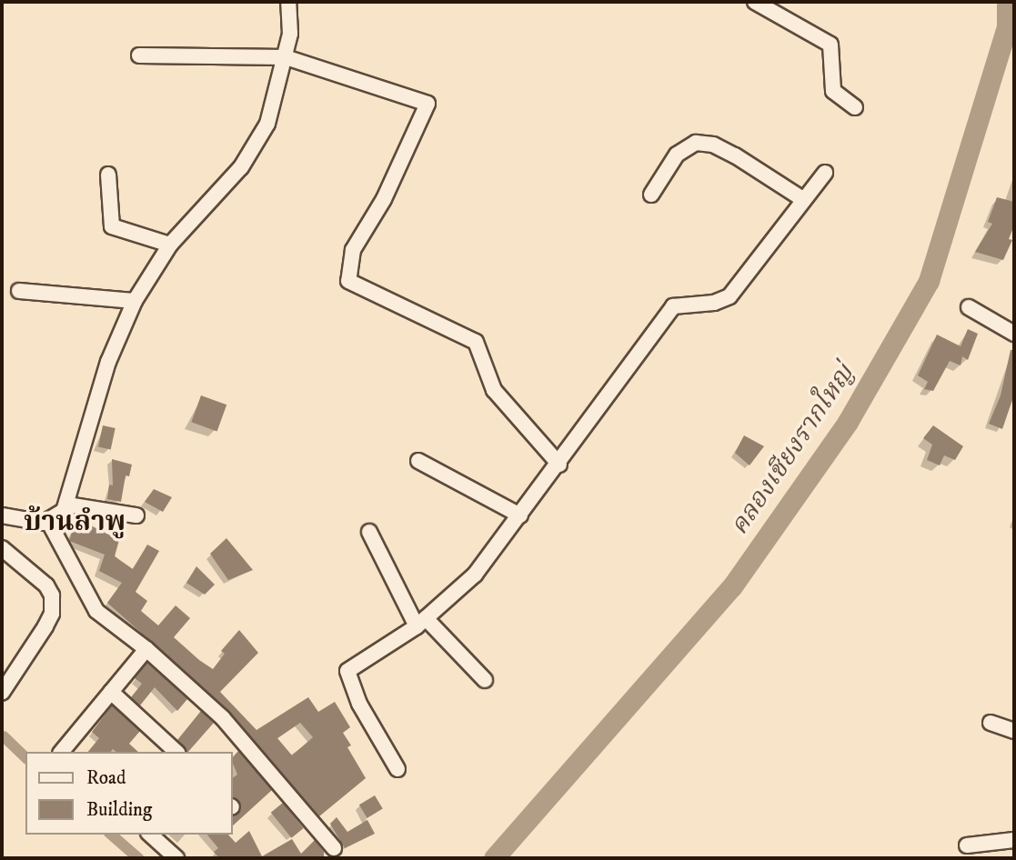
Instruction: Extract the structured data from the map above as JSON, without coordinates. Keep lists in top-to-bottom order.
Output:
{
  "districts": ["บ้านลำพู"],
  "water": ["คลองเชียงรากใหญ่"],
  "legend": ["Road", "Building"]
}
